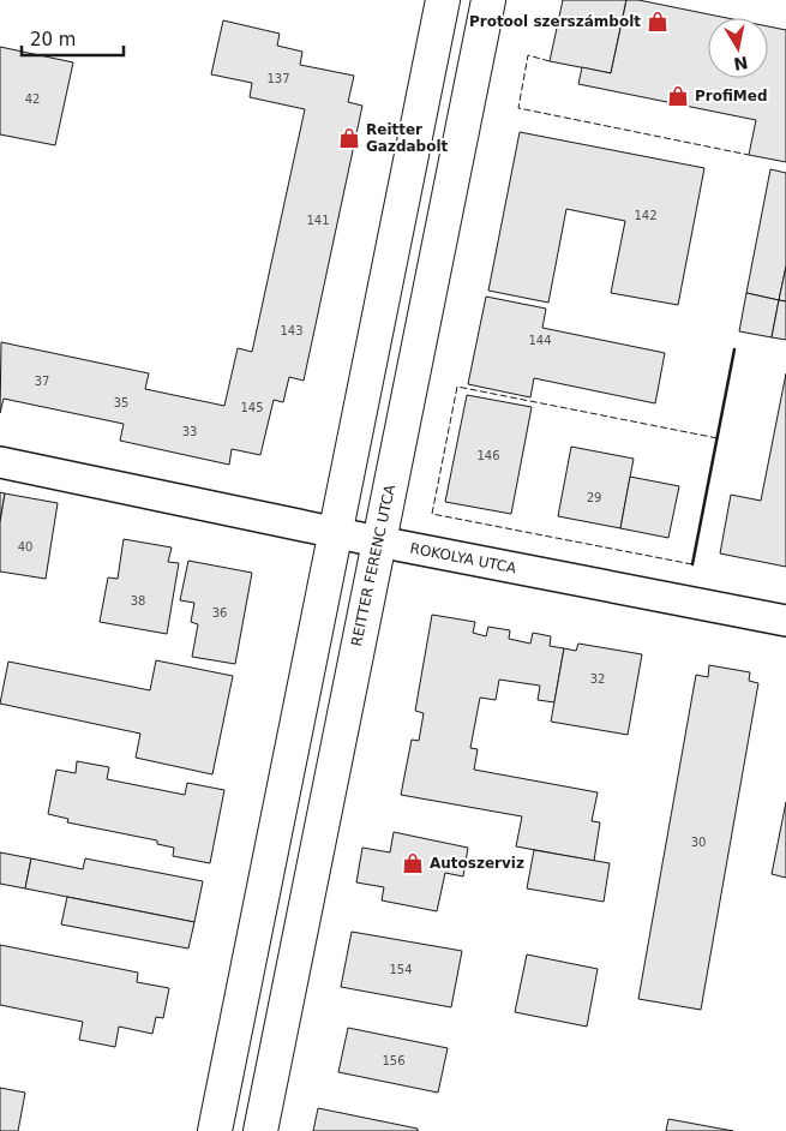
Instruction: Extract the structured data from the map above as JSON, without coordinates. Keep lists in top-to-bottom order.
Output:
{
  "streets": {
    "street": ["ROKOLYA UTCA", "REITTER FERENC UTCA"]
  },
  "crossings": [
    ["ROKOLYA UTCA", "REITTER FERENC UTCA"]
  ],
  "places": {
    "shop": [
      "Protool szerszámbolt",
      "ProfiMed",
      "Reitter Gazdabolt",
      "Autoszerviz"
    ]
  },
  "house_numbers": [
    "137",
    "42",
    "142",
    "141",
    "143",
    "144",
    "37",
    "35",
    "145",
    "33",
    "146",
    "29",
    "40",
    "38",
    "36",
    "32",
    "30",
    "154",
    "156"
  ],
  "scale_bar": "20 m",
  "north": "bottom"
}
